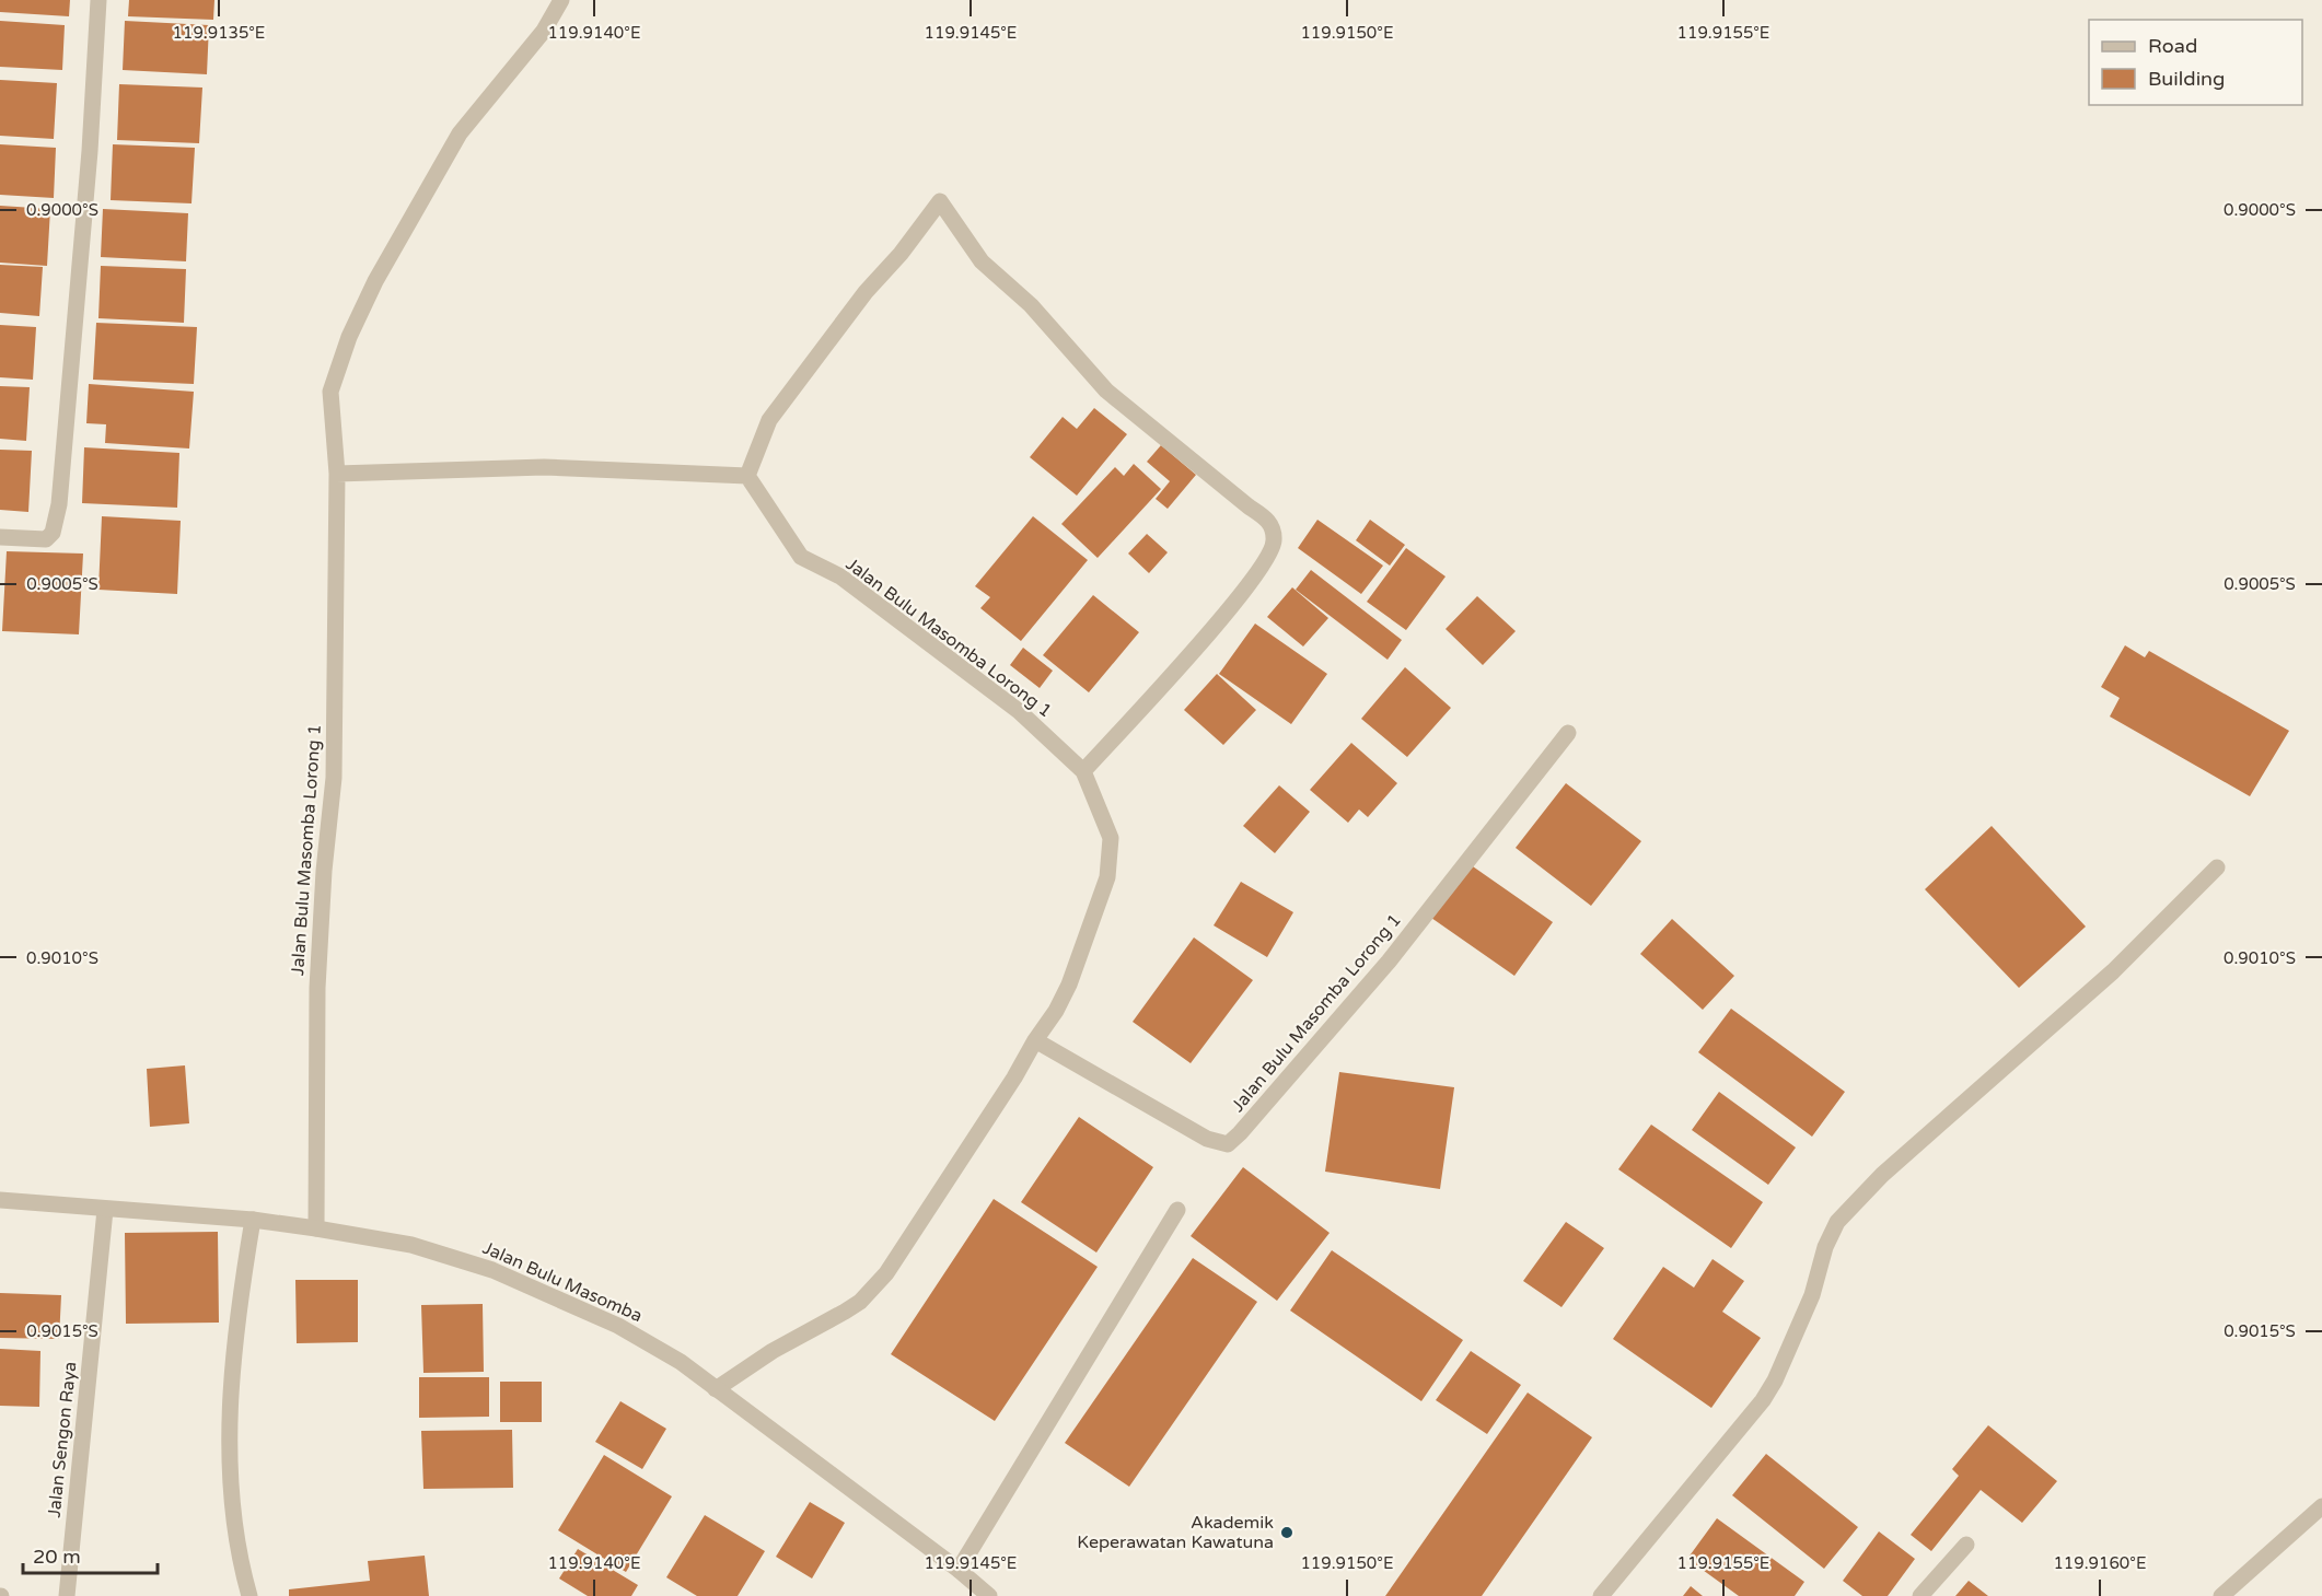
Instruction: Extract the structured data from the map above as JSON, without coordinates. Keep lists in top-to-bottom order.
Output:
{
  "streets": {
    "street": ["Jalan Bulu Masomba Lorong 1", "Jalan Bulu Masomba", "Jalan Sengon Raya"]
  },
  "crossings": [
    ["Jalan Bulu Masomba Lorong 1", "Jalan Bulu Masomba"],
    ["Jalan Bulu Masomba", "Jalan Sengon Raya"]
  ],
  "places": ["Akademik Keperawatan Kawatuna"],
  "legend": ["Road", "Building"],
  "scale_bar": "20 m",
  "coordinates": [
    "119.9135°E",
    "119.9140°E",
    "119.9145°E",
    "119.9150°E",
    "119.9155°E",
    "0.9000°S",
    "0.9005°S",
    "0.9010°S",
    "0.9015°S",
    "119.9160°E"
  ]
}
